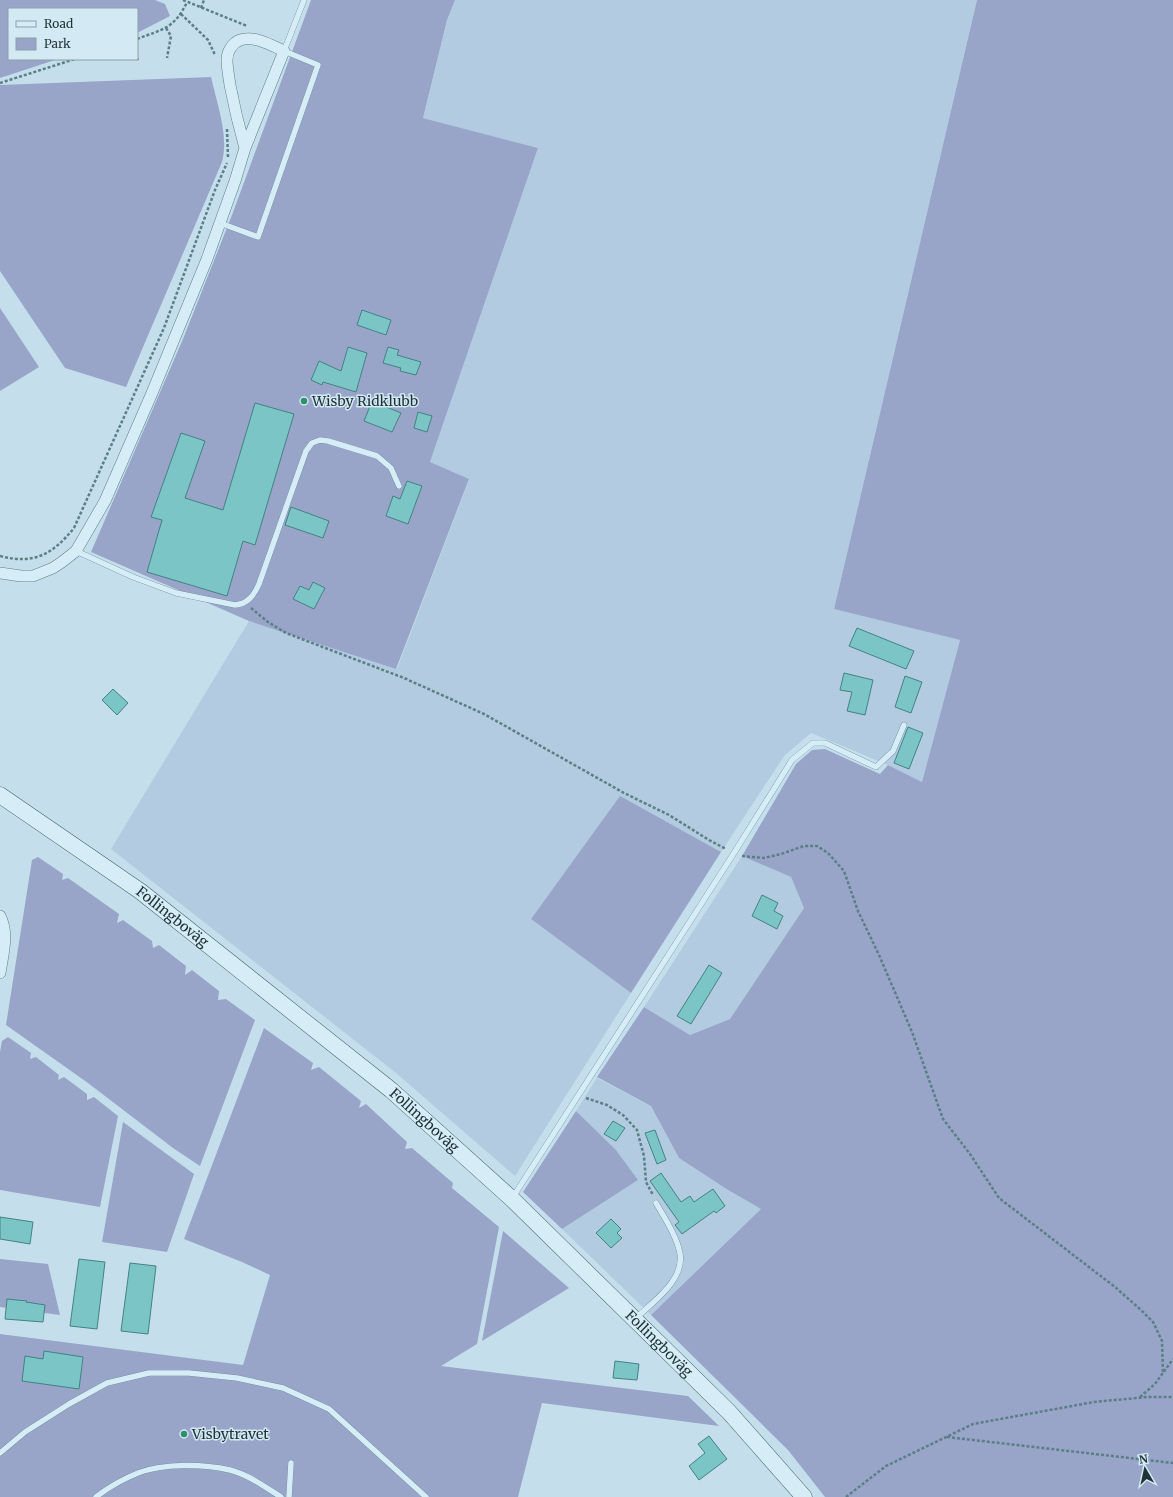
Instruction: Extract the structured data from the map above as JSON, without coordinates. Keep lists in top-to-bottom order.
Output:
{
  "streets": {
    "main road": ["Follingboväg"]
  },
  "places": ["Wisby Ridklubb", "Visbytravet"],
  "legend": ["Road", "Park"],
  "north": "top"
}
